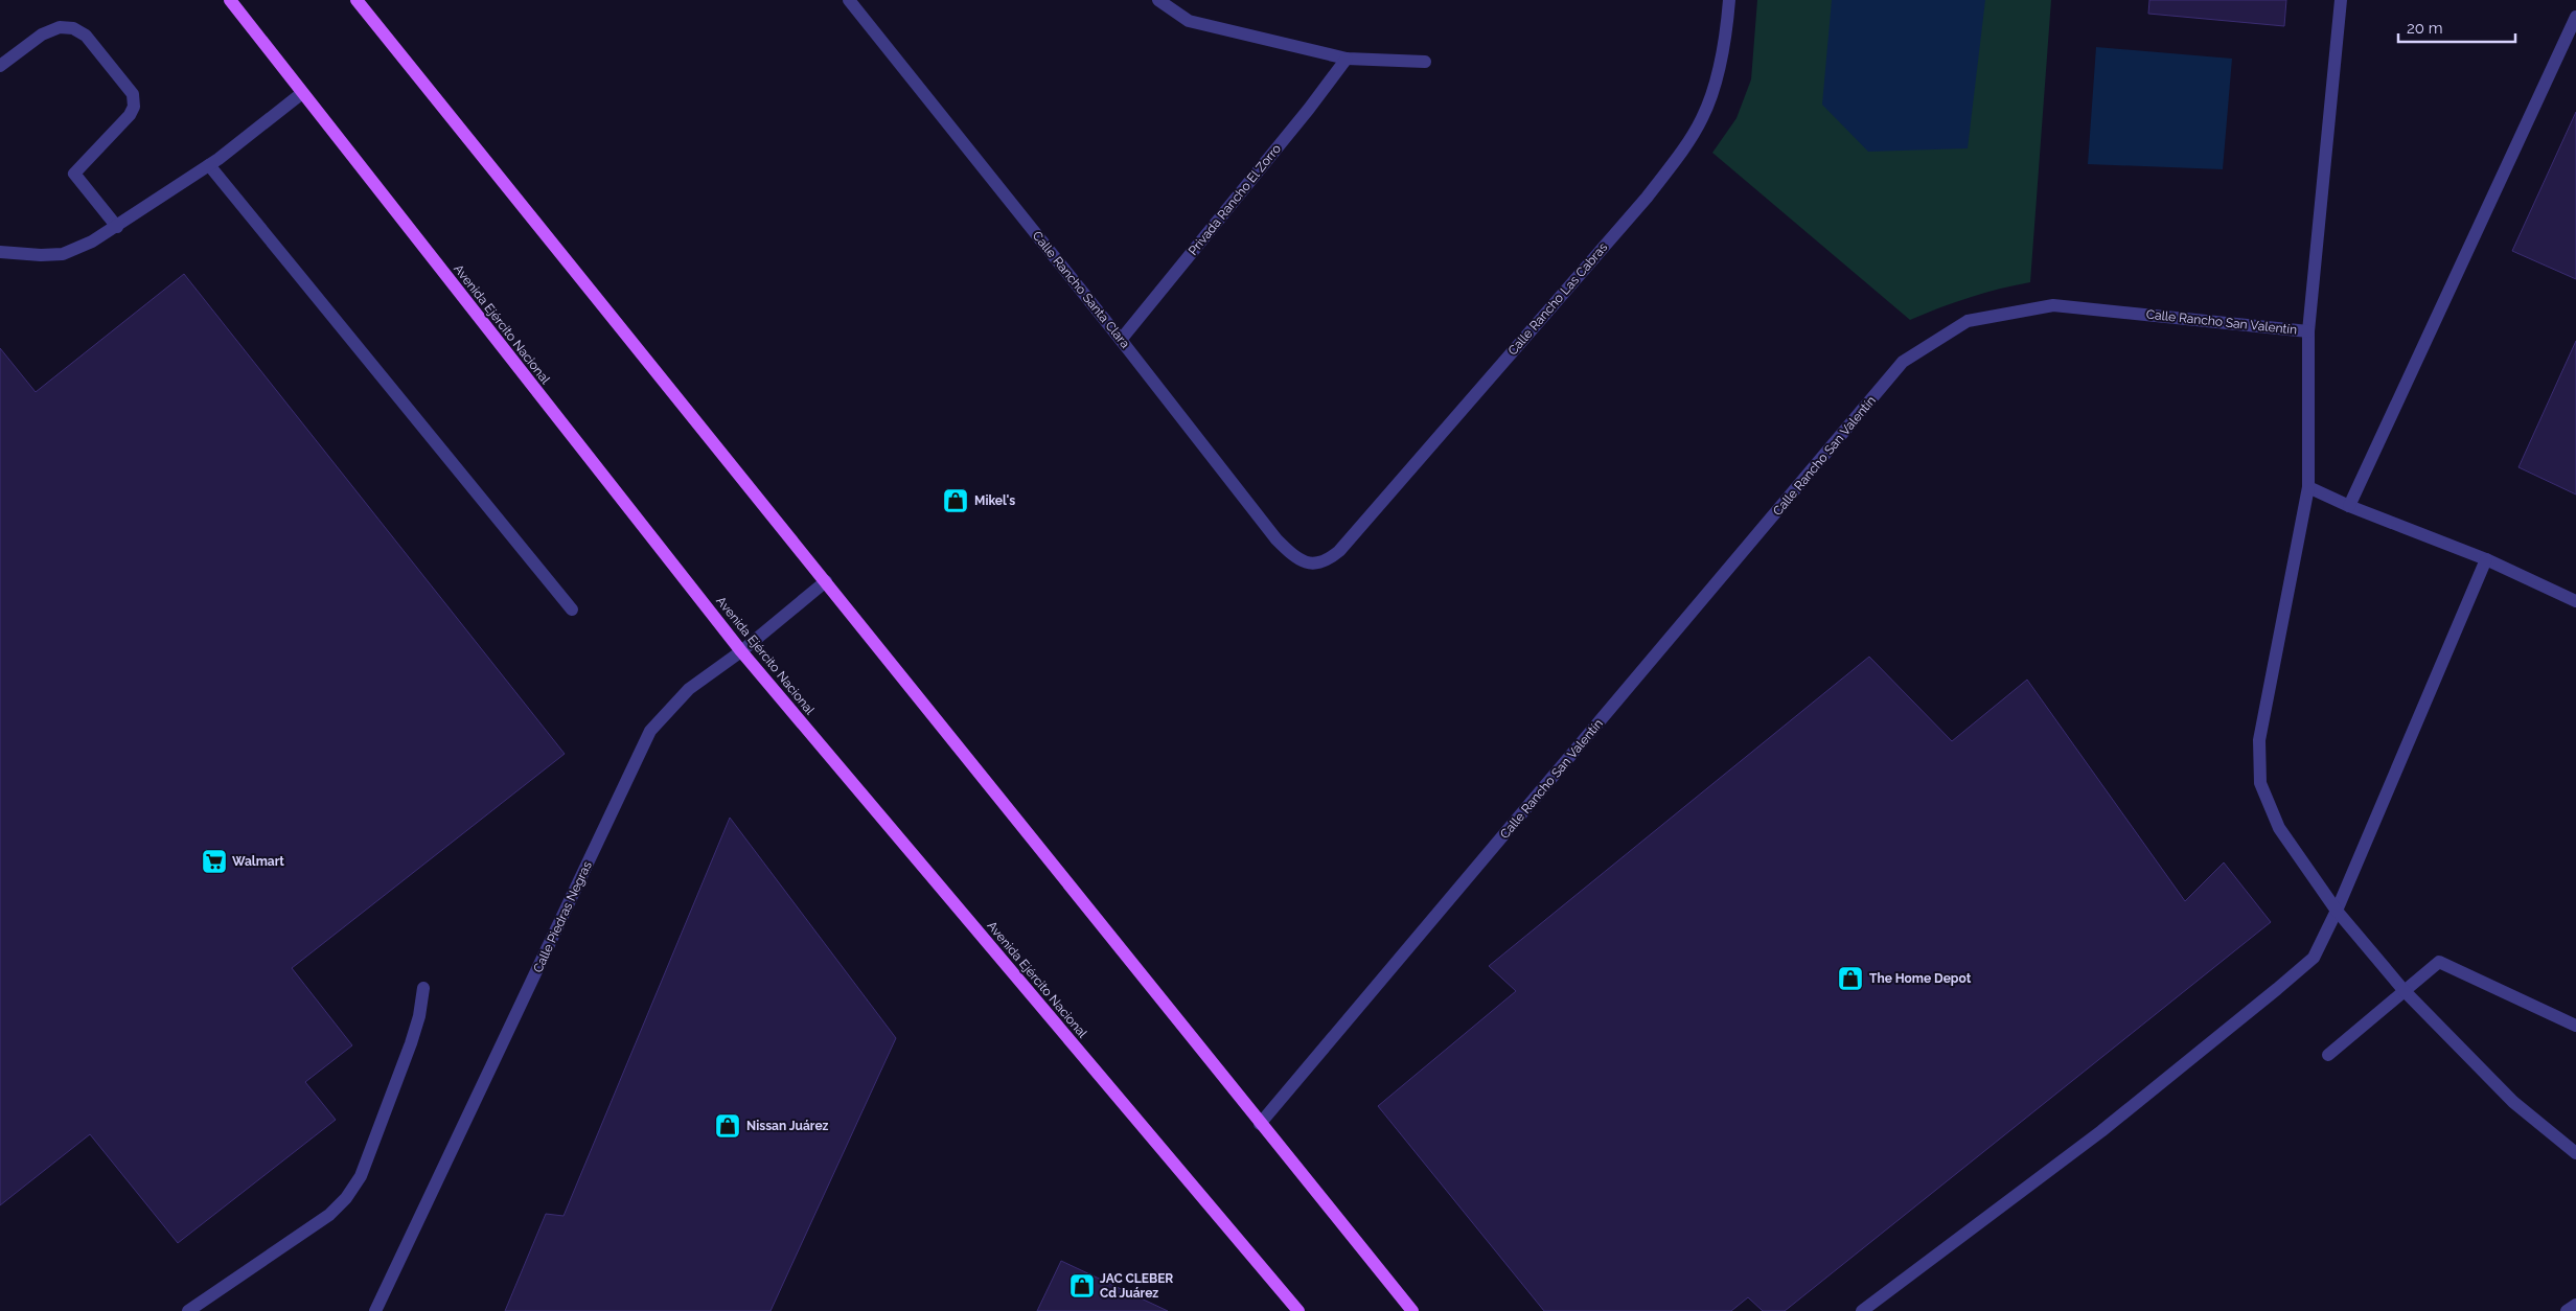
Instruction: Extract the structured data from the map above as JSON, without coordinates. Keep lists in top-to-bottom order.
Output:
{
  "streets": {
    "main road": ["Avenida Ejército Nacional"],
    "street": [
      "Privada Rancho El Zorro",
      "Calle Rancho Santa Clara",
      "Calle Rancho Las Cabras",
      "Calle Rancho San Valentín",
      "Calle Piedras Negras"
    ]
  },
  "crossings": [
    ["Privada Rancho El Zorro", "Calle Rancho Santa Clara"],
    ["Calle Rancho Santa Clara", "Calle Rancho Las Cabras"],
    ["Avenida Ejército Nacional", "Calle Piedras Negras"]
  ],
  "places": {
    "shop": [
      "Mikel's",
      "The Home Depot",
      "Nissan Juárez",
      "JAC CLEBER Cd Juárez"
    ],
    "supermarket": ["Walmart"]
  },
  "scale_bar": "20 m"
}
